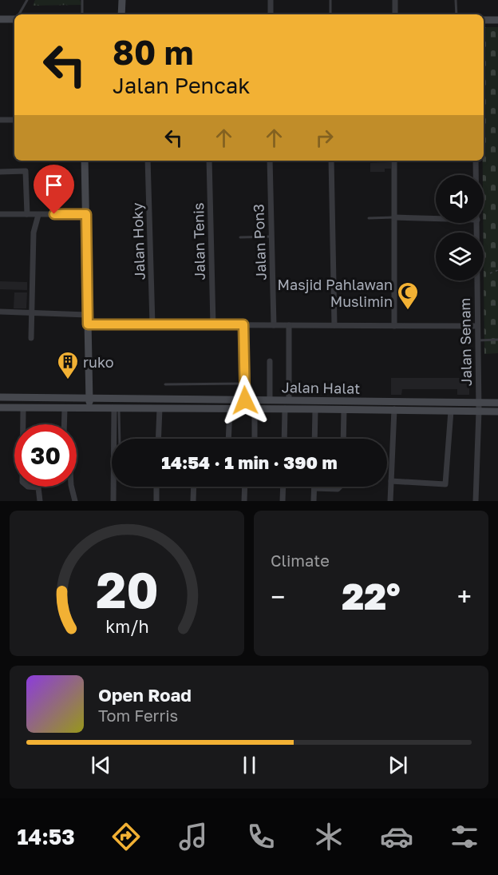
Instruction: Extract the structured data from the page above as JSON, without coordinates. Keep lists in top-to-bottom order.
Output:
{
  "streets": {
    "main road": ["Jalan Halat"],
    "street": [
      "Jalan Hoky",
      "Jalan Tenis",
      "Jalan Pon3",
      "Jalan Senam"
    ]
  },
  "crossings": [
    ["Jalan Senam", "Jalan Halat"]
  ],
  "places": {
    "mosque": ["Masjid Pahlawan Muslimin"],
    "building": ["ruko"]
  },
  "page": {
    "turn": ["80 m", "Jalan Pencak"],
    "limit": "30",
    "trip": "14:54 · 1 min · 390 m",
    "tile": "Climate",
    "heat": ["−", "22°", "+"],
    "song": ["Open Road", "Tom Ferris"],
    "tabs": "14:53",
    "gauge": ["20", "km/h"]
  }
}
